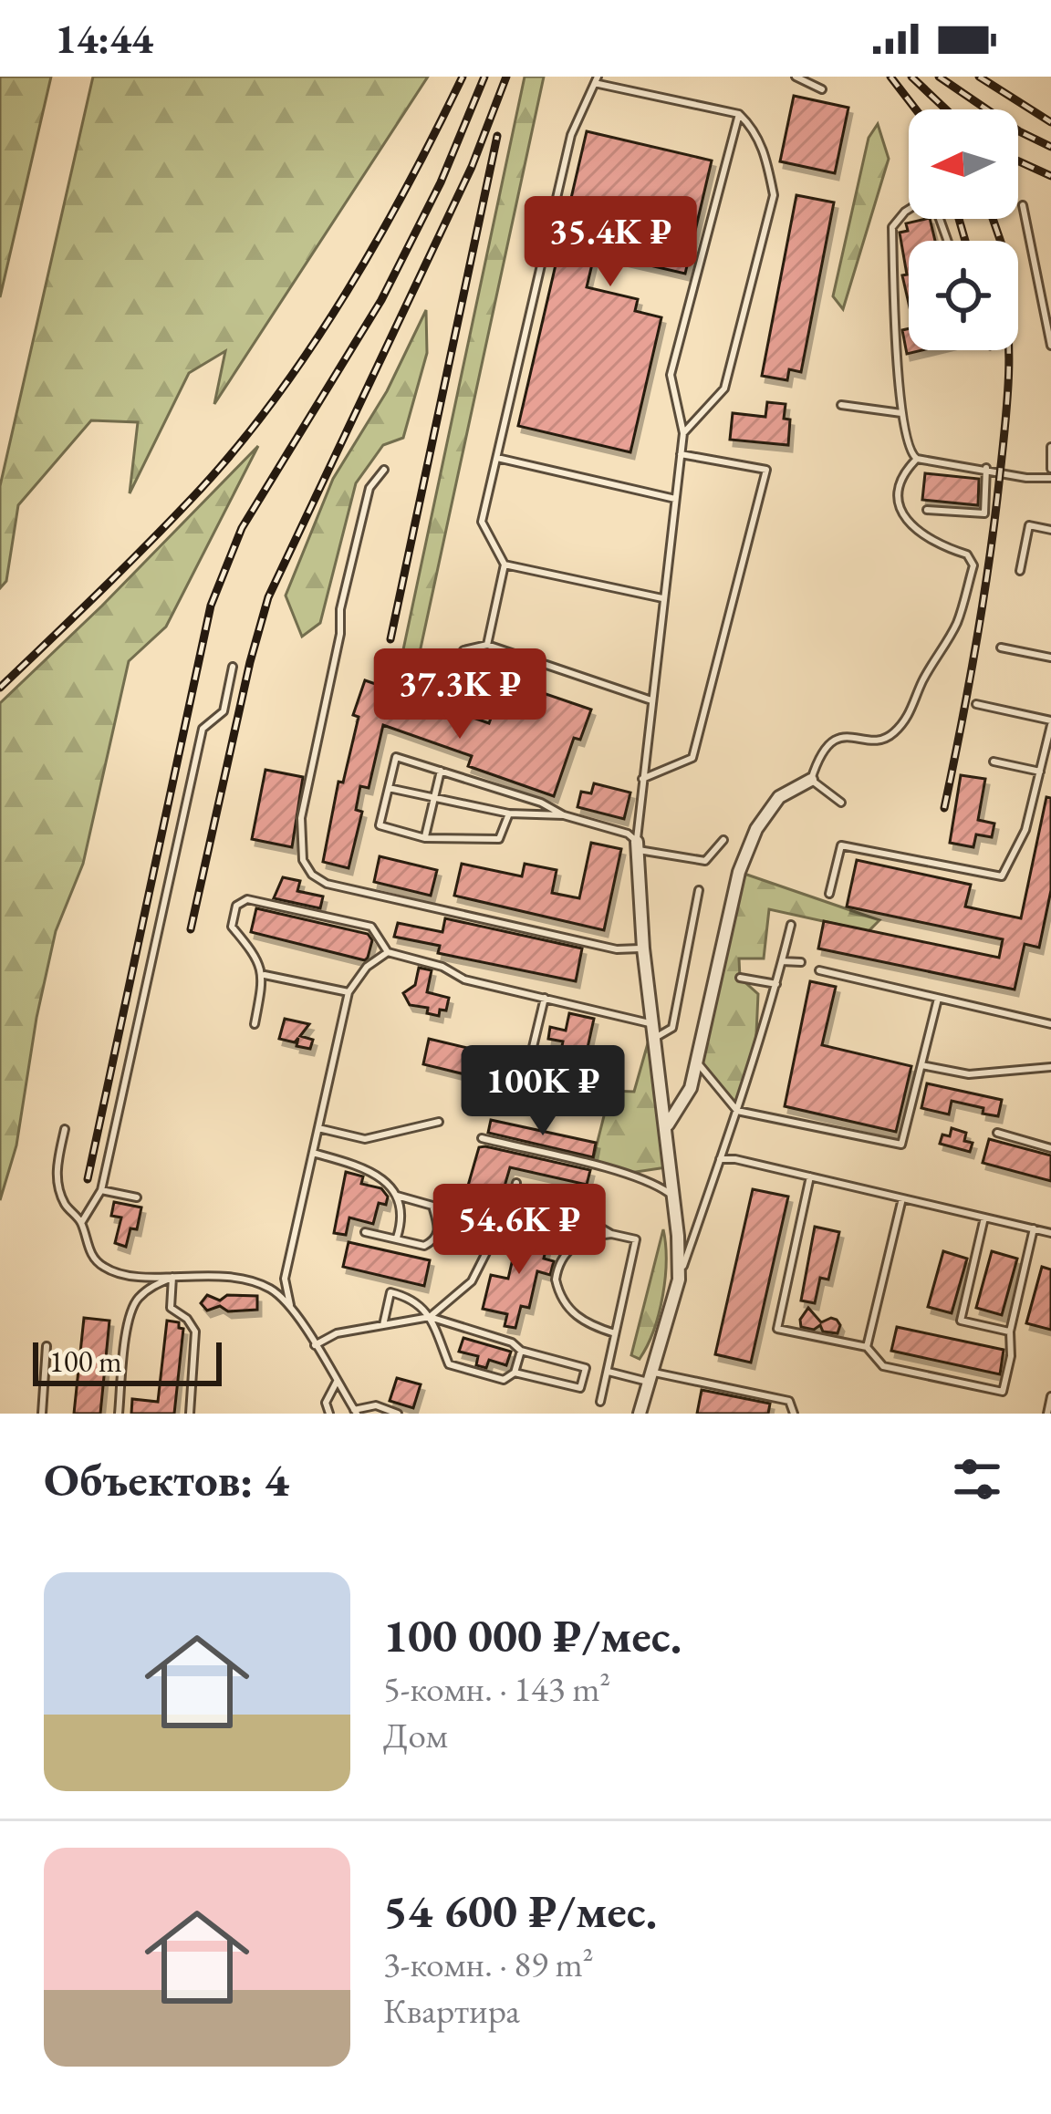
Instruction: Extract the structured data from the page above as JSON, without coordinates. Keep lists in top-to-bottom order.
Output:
{
  "scale_bar": "100 m",
  "north": "left",
  "page": {
    "status": "14:44",
    "price": [
      "35.4K ₽",
      "37.3K ₽",
      "100K ₽",
      "54.6K ₽"
    ],
    "scale": "100 m",
    "heading": "Объектов: 4",
    "list": [
      {
        "name": "100 000 ₽/мес.",
        "note": "5-комн. · 143 m² · Дом"
      },
      {
        "name": "54 600 ₽/мес.",
        "note": "3-комн. · 89 m² · Квартира"
      }
    ]
  }
}
